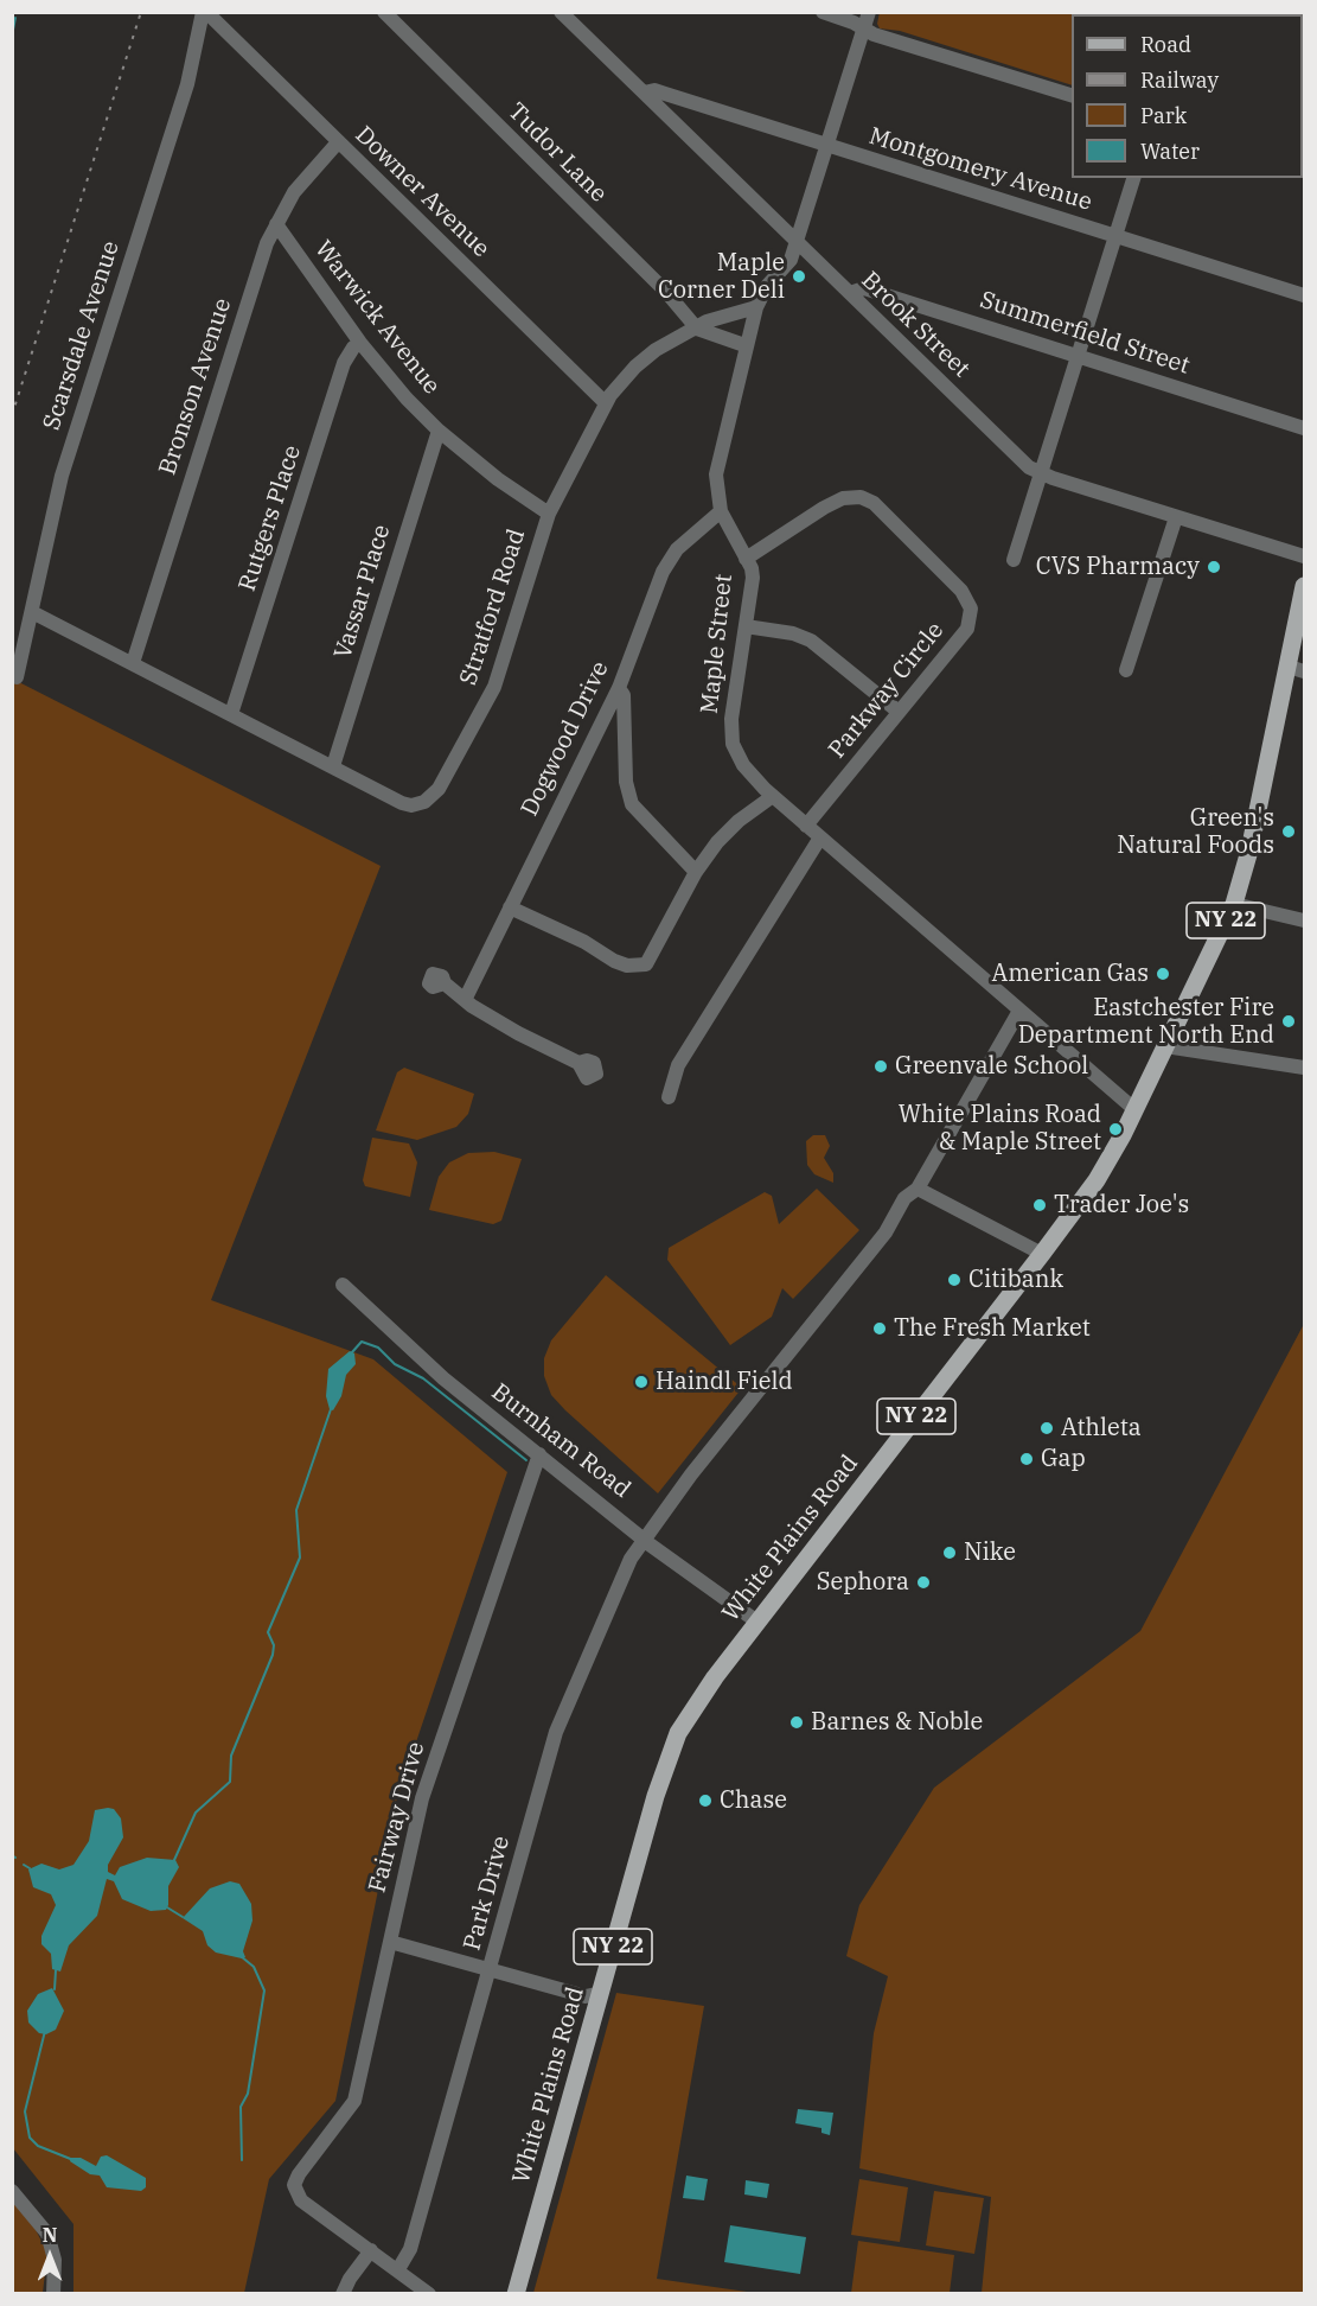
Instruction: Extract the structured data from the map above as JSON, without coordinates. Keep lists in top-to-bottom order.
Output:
{
  "streets": {
    "main road": ["NY 22", "White Plains Road"],
    "street": [
      "Tudor Lane",
      "Montgomery Avenue",
      "Downer Avenue",
      "Warwick Avenue",
      "Brook Street",
      "Summerfield Street",
      "Scarsdale Avenue",
      "Bronson Avenue",
      "Rutgers Place",
      "Vassar Place",
      "Stratford Road",
      "Maple Street",
      "Parkway Circle",
      "Dogwood Drive",
      "Burnham Road",
      "Fairway Drive",
      "Park Drive"
    ]
  },
  "crossings": [
    ["Tudor Lane", "Stratford Road"],
    ["Montgomery Avenue", "Brook Street"],
    ["Montgomery Avenue", "Maple Street"],
    ["Downer Avenue", "Scarsdale Avenue"],
    ["Downer Avenue", "Bronson Avenue"],
    ["Downer Avenue", "Stratford Road"],
    ["Warwick Avenue", "Bronson Avenue"],
    ["Warwick Avenue", "Rutgers Place"],
    ["Warwick Avenue", "Vassar Place"],
    ["Warwick Avenue", "Stratford Road"],
    ["Brook Street", "Summerfield Street"],
    ["Brook Street", "Maple Street"],
    ["Scarsdale Avenue", "Stratford Road"],
    ["Bronson Avenue", "Stratford Road"],
    ["Rutgers Place", "Stratford Road"],
    ["Vassar Place", "Stratford Road"],
    ["Stratford Road", "Maple Street"],
    ["Maple Street", "Parkway Circle"],
    ["Maple Street", "Dogwood Drive"],
    ["Maple Street", "White Plains Road"],
    ["Maple Street", "Park Drive"],
    ["Burnham Road", "White Plains Road"],
    ["Burnham Road", "Fairway Drive"],
    ["Burnham Road", "Park Drive"]
  ],
  "places": [
    "Maple Corner Deli",
    "CVS Pharmacy",
    "Green's Natural Foods",
    "American Gas",
    "Eastchester Fire Department North End",
    "Greenvale School",
    "White Plains Road & Maple Street",
    "Trader Joe's",
    "Citibank",
    "The Fresh Market",
    "Haindl Field",
    "Athleta",
    "Gap",
    "Nike",
    "Sephora",
    "Barnes & Noble",
    "Chase"
  ],
  "legend": [
    "Road",
    "Railway",
    "Park",
    "Water"
  ],
  "north": "top"
}
